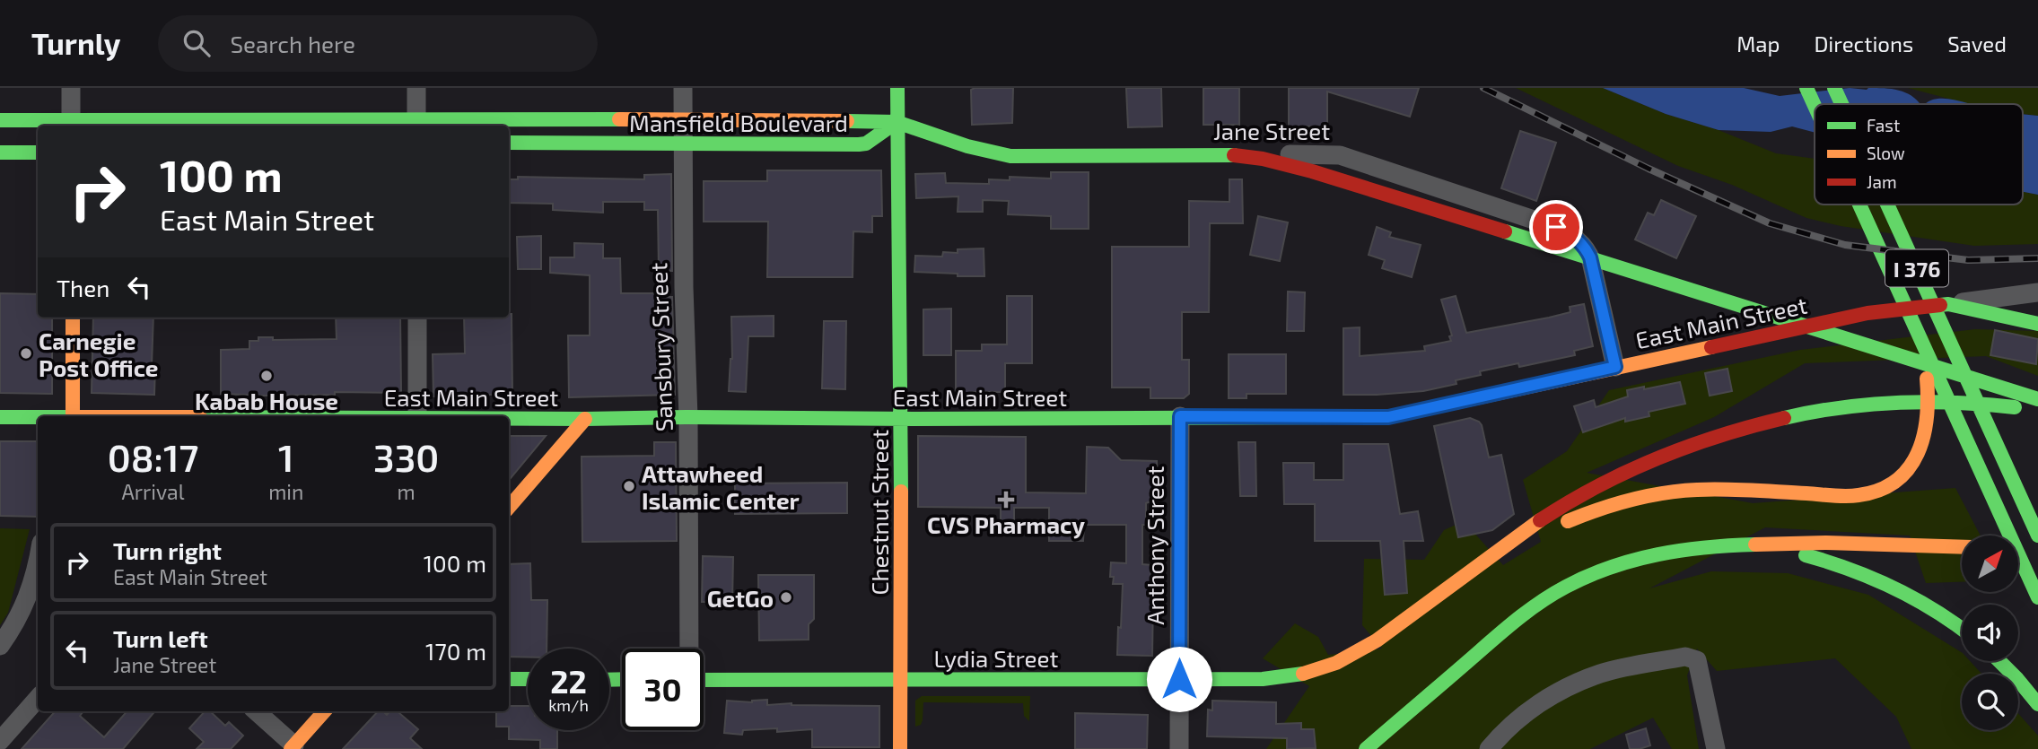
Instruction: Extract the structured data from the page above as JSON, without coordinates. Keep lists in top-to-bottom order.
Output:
{
  "streets": {
    "main road": [
      "Mansfield Boulevard",
      "Jane Street",
      "I 376",
      "East Main Street",
      "Chestnut Street",
      "Lydia Street"
    ],
    "street": ["Sansbury Street", "Anthony Street"]
  },
  "crossings": [
    ["Mansfield Boulevard", "Jane Street"],
    ["Mansfield Boulevard", "Sansbury Street"],
    ["Mansfield Boulevard", "Chestnut Street"],
    ["Jane Street", "East Main Street"],
    ["Jane Street", "Chestnut Street"],
    ["East Main Street", "Sansbury Street"],
    ["East Main Street", "Chestnut Street"],
    ["East Main Street", "Anthony Street"],
    ["Chestnut Street", "Lydia Street"],
    ["Anthony Street", "Lydia Street"]
  ],
  "places": {
    "other": [
      "Carnegie Post Office",
      "Kabab House",
      "Attawheed Islamic Center",
      "GetGo"
    ],
    "health": ["CVS Pharmacy"]
  },
  "legend": ["Fast", "Slow", "Jam"],
  "north": "top right",
  "page": {
    "header": "Turnly",
    "search": "Search here",
    "nav": ["Map", "Directions", "Saved"],
    "turn": ["100 m", "East Main Street"],
    "then": "Then",
    "eta": [
      "08:17",
      "Arrival",
      "1",
      "min",
      "330",
      "m"
    ],
    "list": [
      {
        "name": "Turn right",
        "note": "East Main Street",
        "value": "100 m"
      },
      {
        "name": "Turn left",
        "note": "Jane Street",
        "value": "170 m"
      }
    ],
    "speed": "22 km/h",
    "limit": "30"
  }
}
